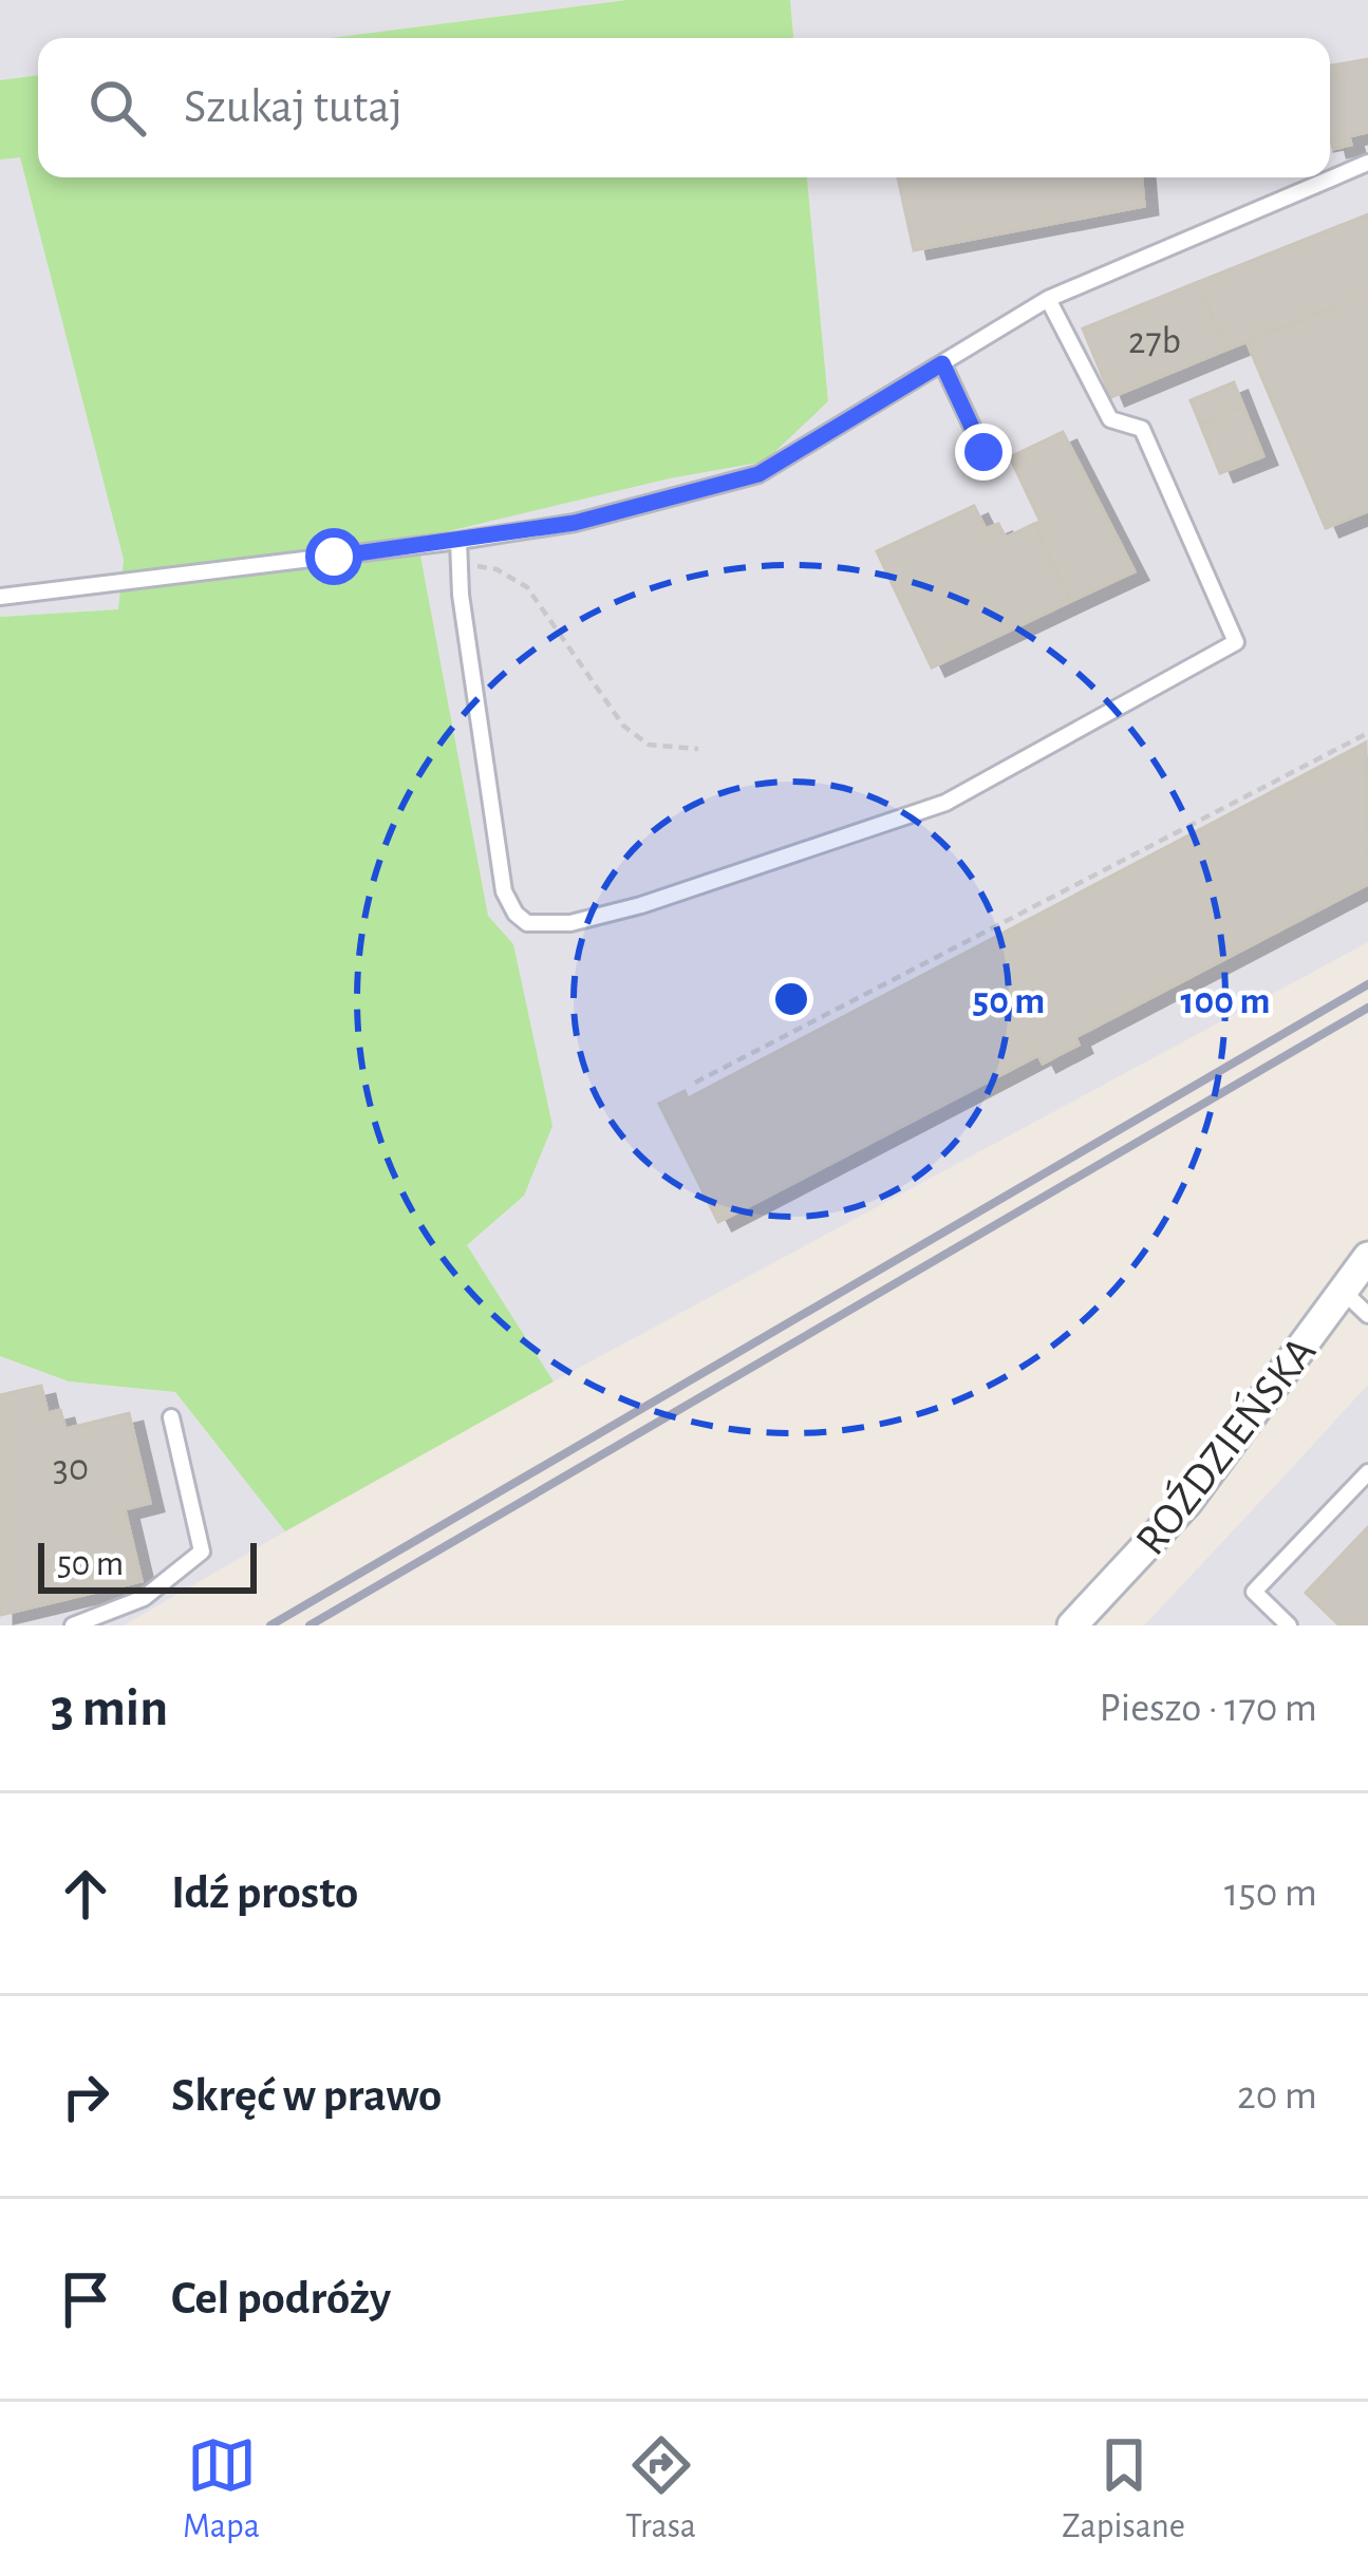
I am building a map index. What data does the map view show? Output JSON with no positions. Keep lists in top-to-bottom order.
{
  "streets": {
    "street": ["ROŹDZIEŃSKA"]
  },
  "house_numbers": ["27b", "30"],
  "scale_bar": "50 m",
  "page": {
    "search": "Szukaj tutaj",
    "scale": "50 m",
    "heading": ["3 min", "Pieszo · 170 m"],
    "list": [
      ["Idź prosto", "150 m"],
      ["Skręć w prawo", "20 m"],
      "Cel podróży"
    ],
    "nav": ["Mapa", "Trasa", "Zapisane"]
  },
  "rings": ["50 m", "100 m"]
}
